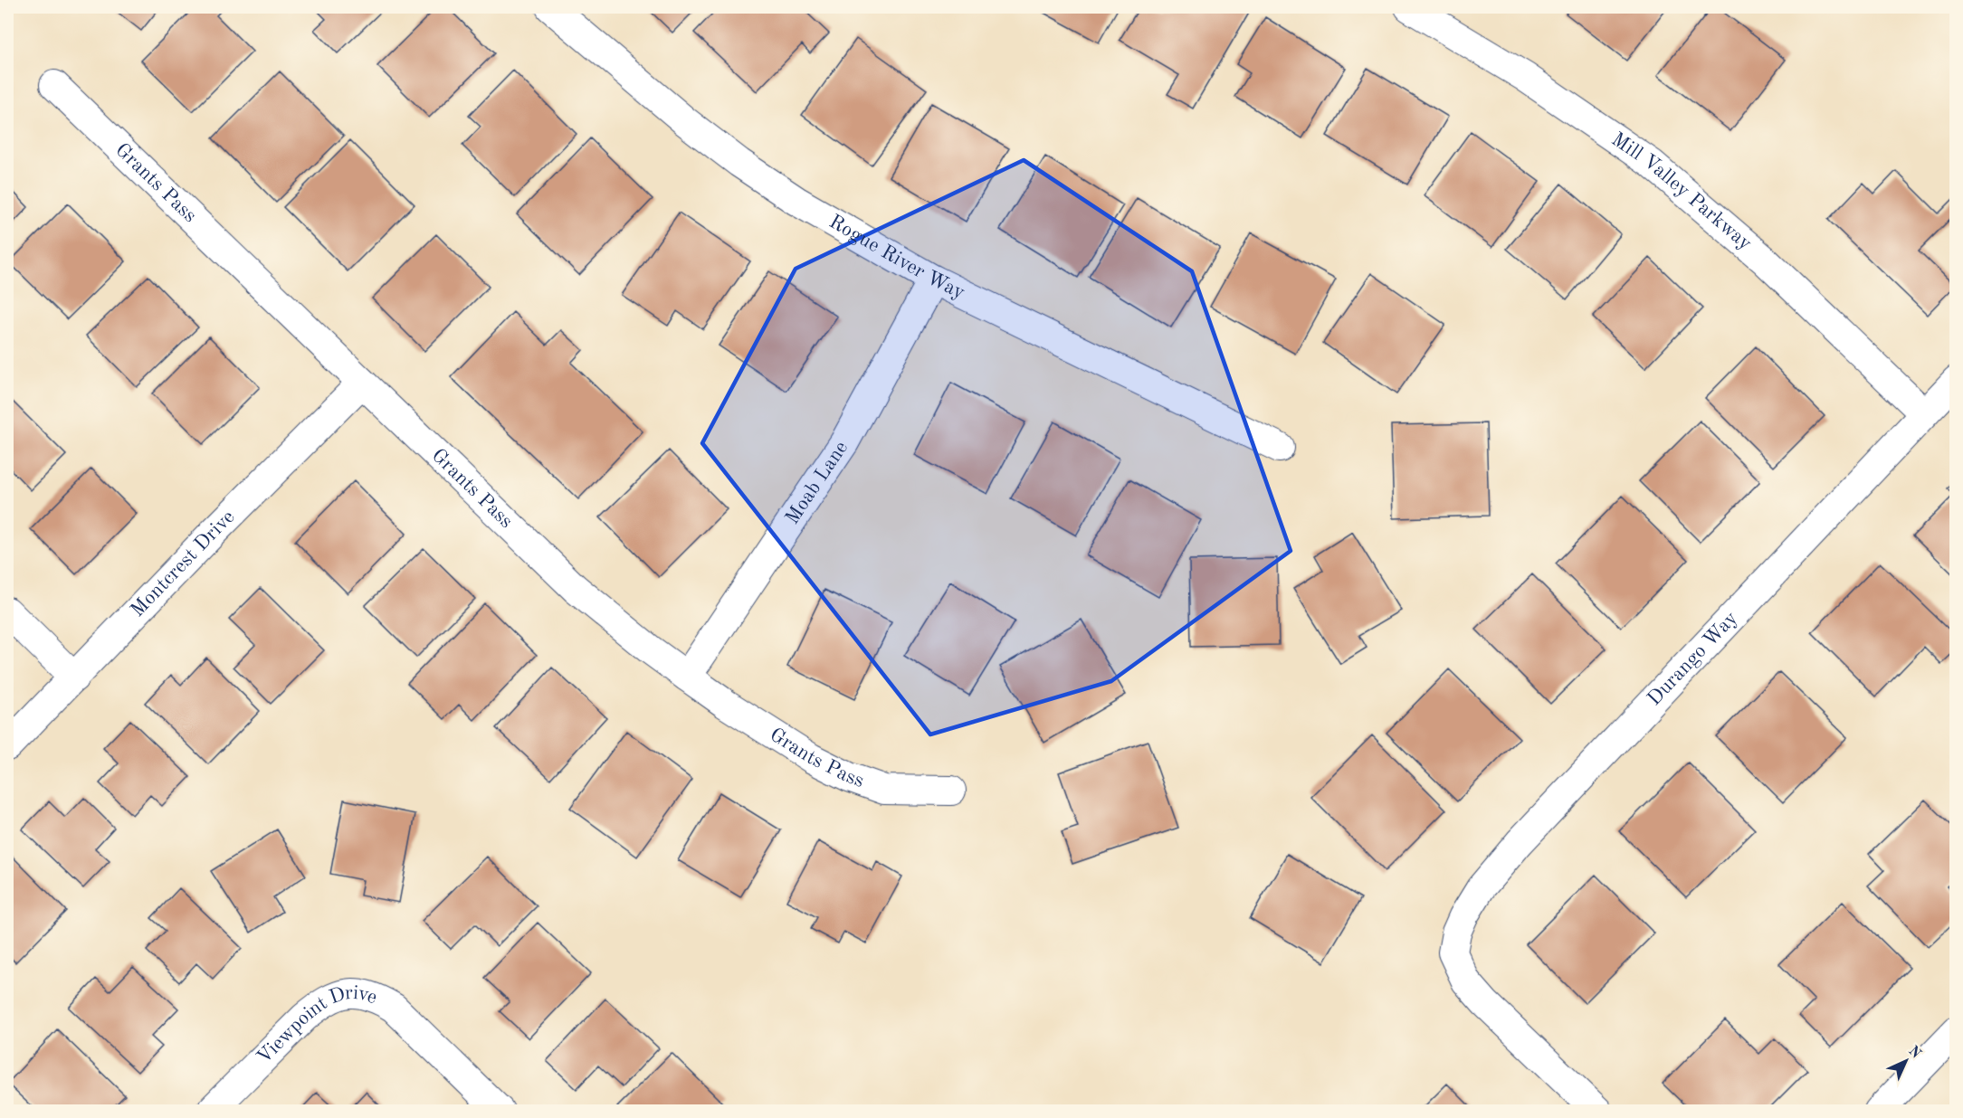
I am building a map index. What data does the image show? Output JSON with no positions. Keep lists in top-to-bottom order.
{
  "streets": {
    "street": [
      "Grants Pass",
      "Mill Valley Parkway",
      "Rogue River Way",
      "Moab Lane",
      "Montcrest Drive",
      "Durango Way",
      "Viewpoint Drive"
    ]
  },
  "crossings": [
    ["Grants Pass", "Moab Lane"],
    ["Grants Pass", "Montcrest Drive"],
    ["Mill Valley Parkway", "Durango Way"],
    ["Rogue River Way", "Moab Lane"]
  ],
  "north": "top right"
}
